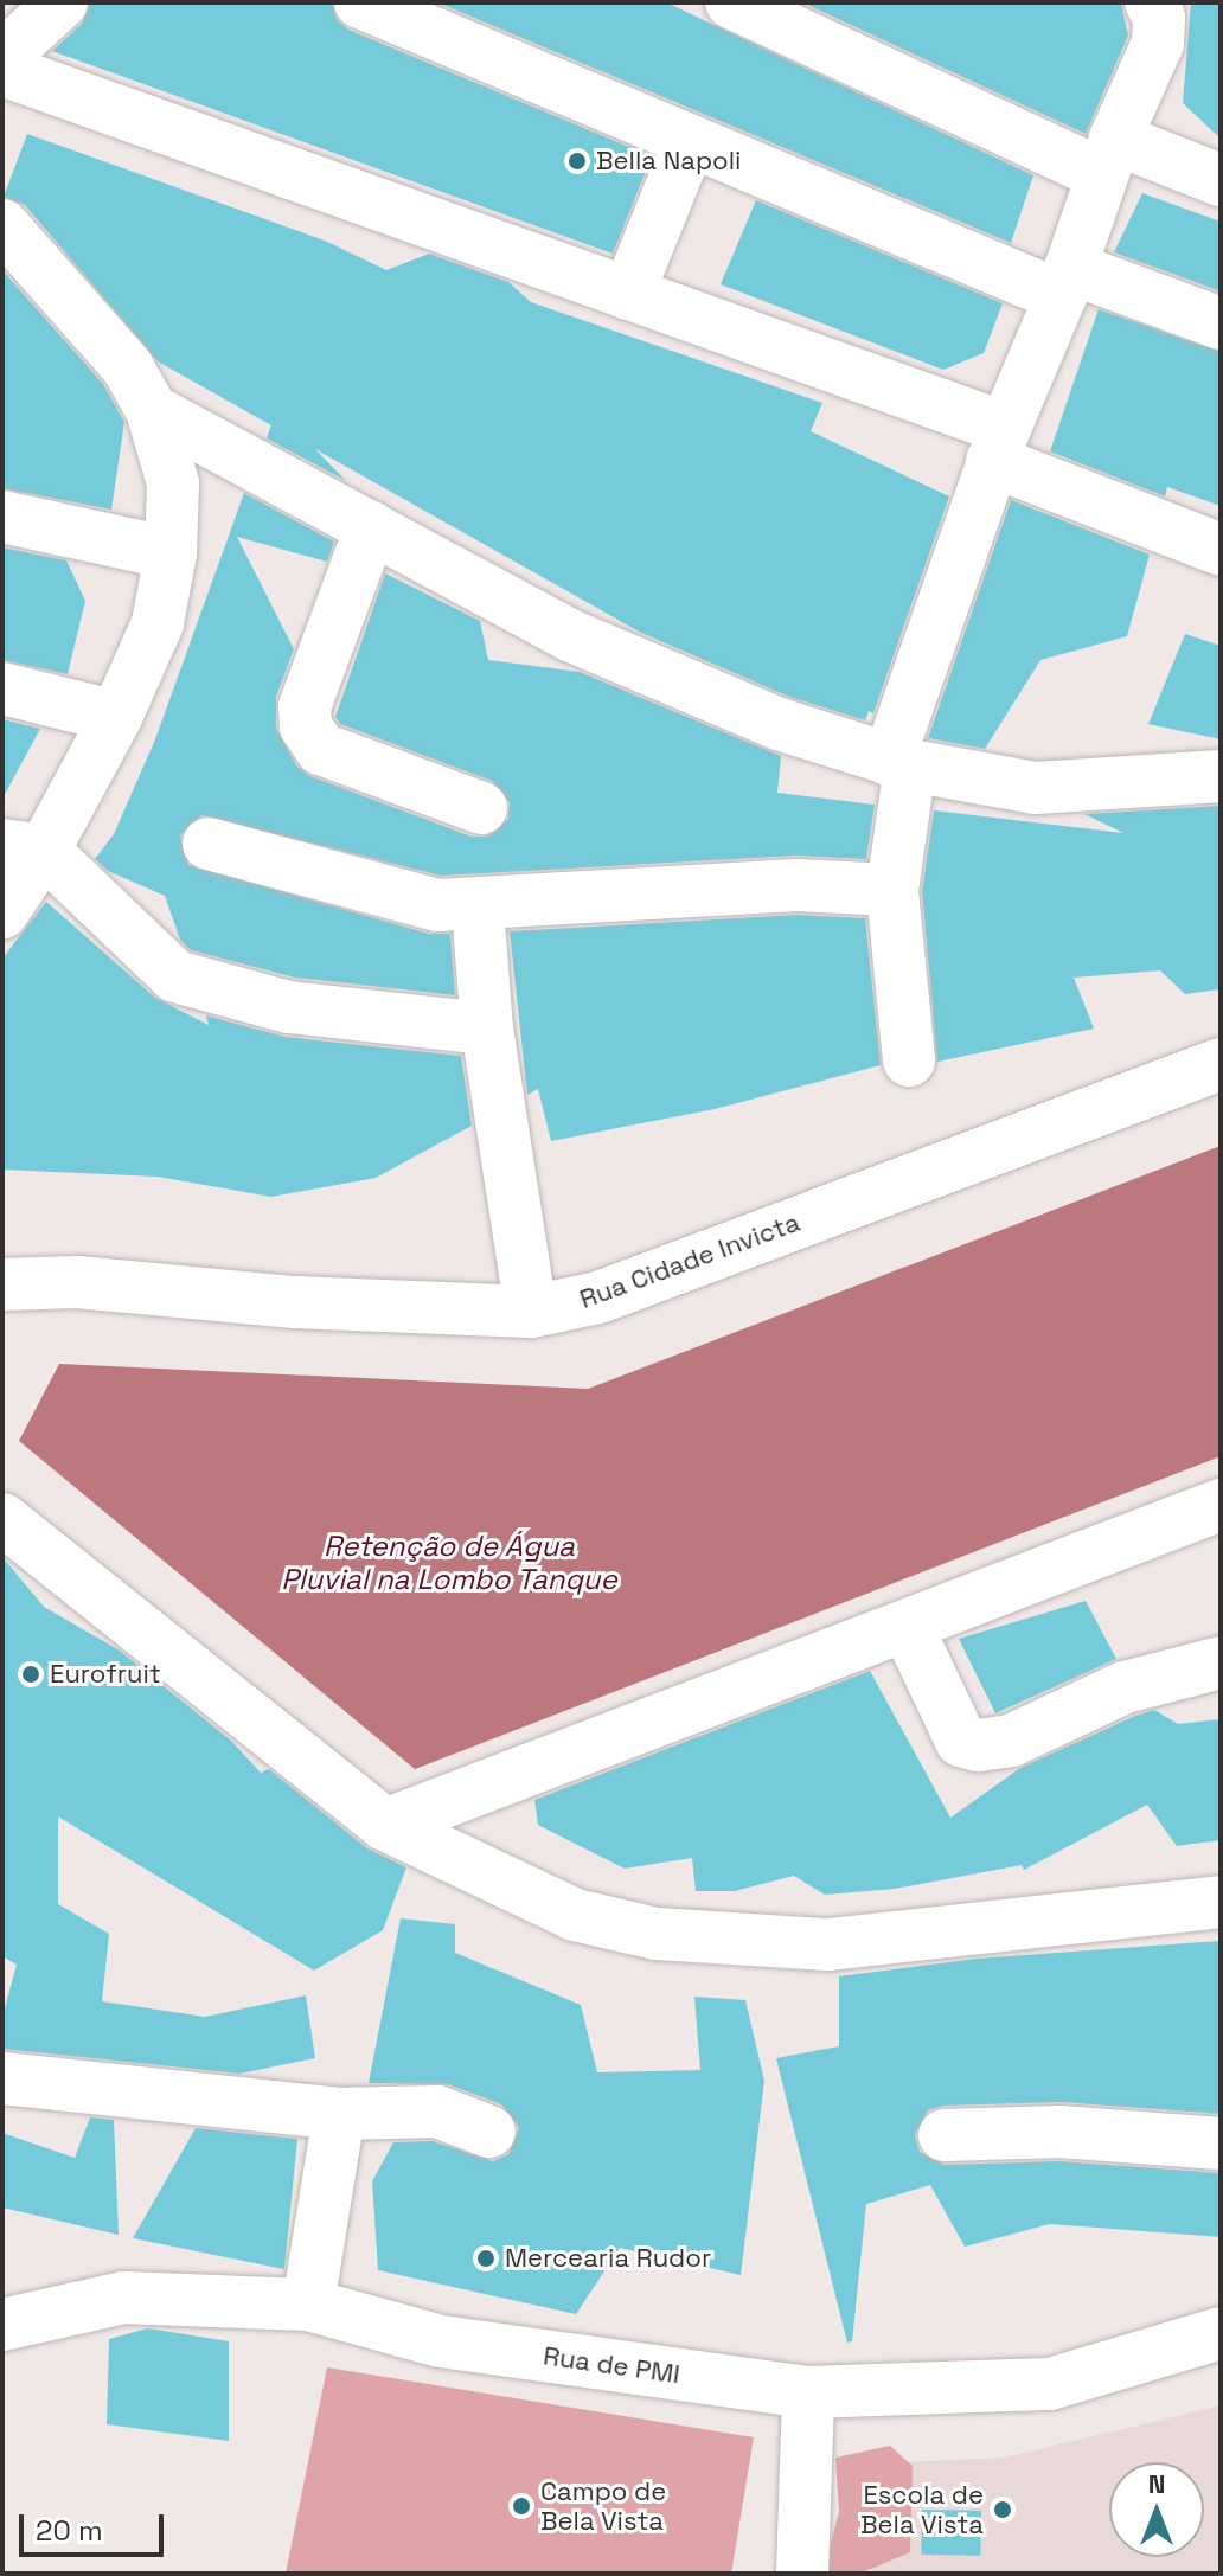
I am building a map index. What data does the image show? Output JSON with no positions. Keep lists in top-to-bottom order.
{
  "streets": {
    "street": ["Rua Cidade Invicta", "Rua de PMI"]
  },
  "water": ["Retenção de Água Pluvial na Lombo Tanque"],
  "places": [
    "Bella Napoli",
    "Eurofruit",
    "Mercearia Rudor",
    "Campo de Bela Vista",
    "Escola de Bela Vista"
  ],
  "scale_bar": "20 m",
  "north": "top"
}
